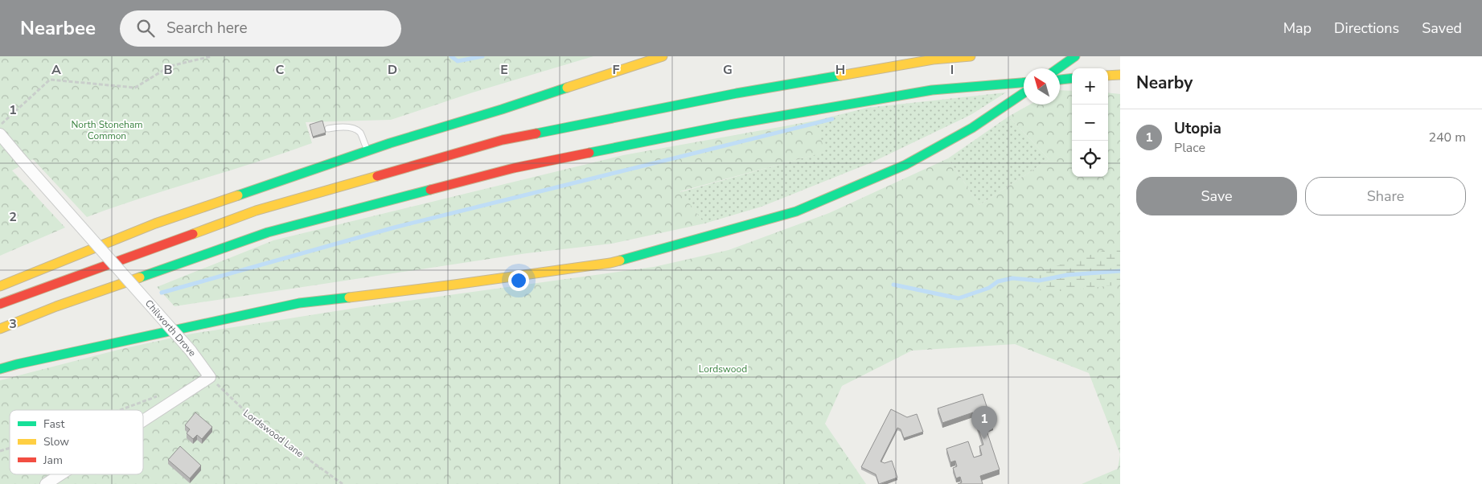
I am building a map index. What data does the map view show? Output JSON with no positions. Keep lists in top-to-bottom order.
{
  "streets": {
    "street": ["Chilworth Drove"],
    "path": ["Lordswood Lane"]
  },
  "crossings": [
    ["Chilworth Drove", "Lordswood Lane"]
  ],
  "parks": ["North Stoneham Common", "Lordswood"],
  "legend": ["Fast", "Slow", "Jam"],
  "north": "top left",
  "page": {
    "header": "Nearbee",
    "search": "Search here",
    "nav": ["Map", "Directions", "Saved"],
    "heading": "Nearby",
    "map_buttons": ["+", "−"],
    "list": [
      {
        "mark": "1",
        "name": "Utopia",
        "note": "Place",
        "value": "240 m"
      }
    ],
    "buttons": ["Save", "Share"],
    "pins": "1"
  },
  "grid": {
    "columns": [
      "A",
      "B",
      "C",
      "D",
      "E",
      "F",
      "G",
      "H",
      "I"
    ],
    "rows": ["1", "2", "3"]
  }
}
